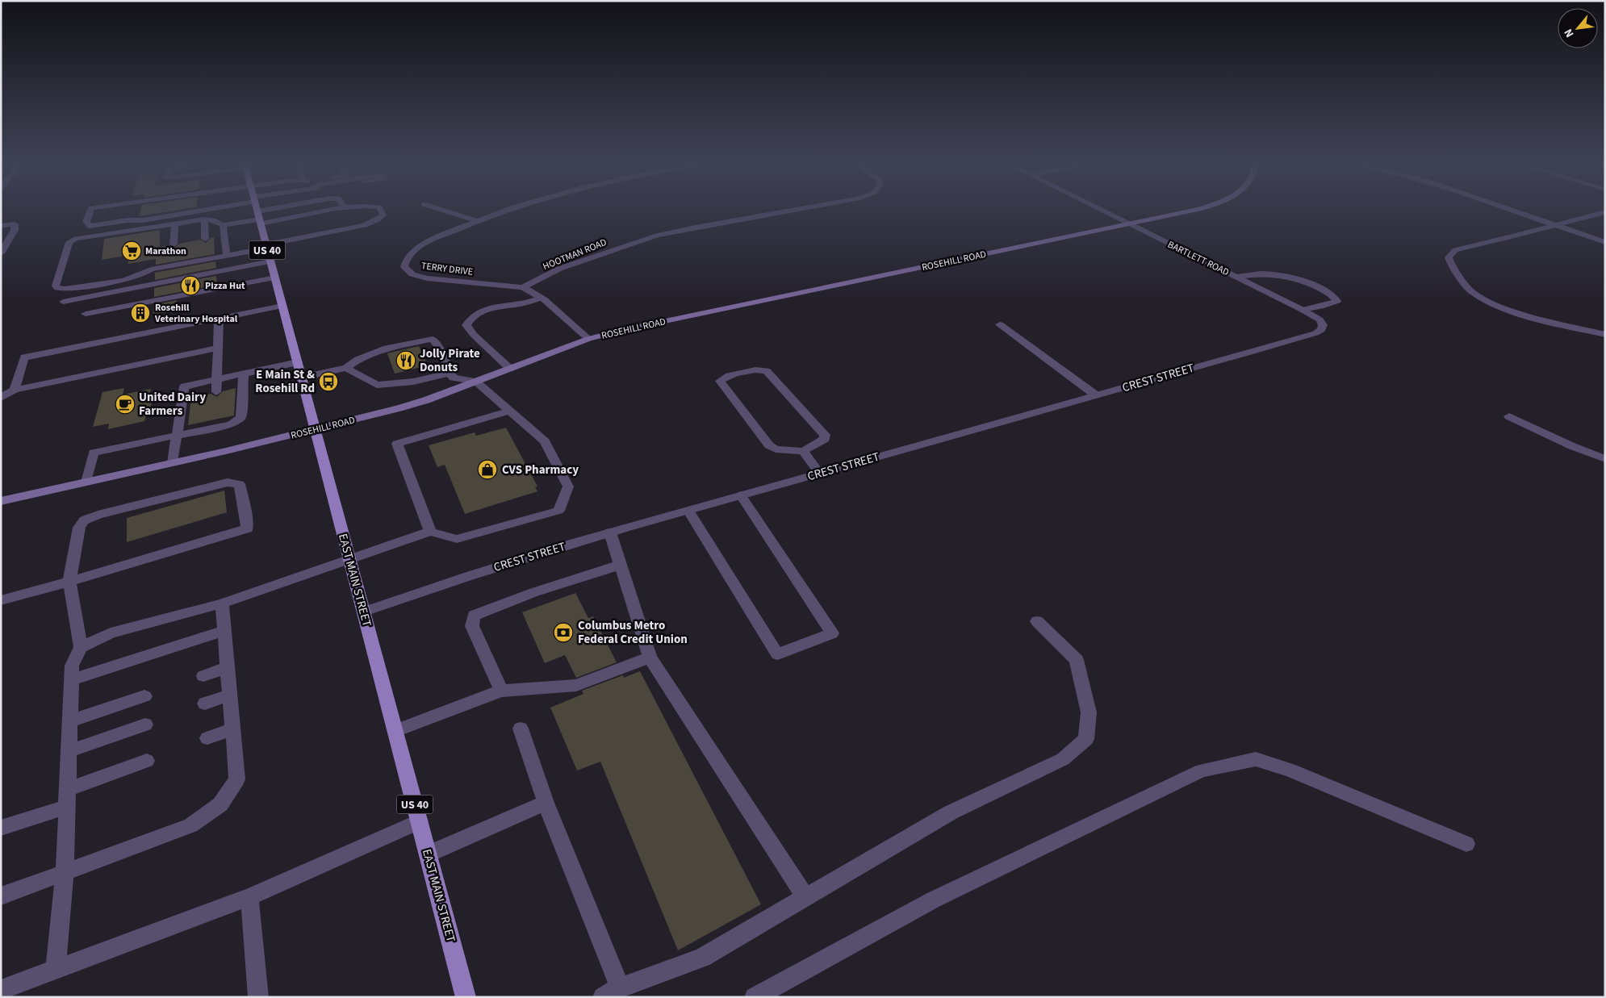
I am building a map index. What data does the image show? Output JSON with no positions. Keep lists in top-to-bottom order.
{
  "streets": {
    "main road": ["US 40", "EAST MAIN STREET"],
    "street": [
      "HOOTMAN ROAD",
      "BARTLETT ROAD",
      "ROSEHILL ROAD",
      "TERRY DRIVE",
      "CREST STREET"
    ]
  },
  "crossings": [
    ["HOOTMAN ROAD", "TERRY DRIVE"],
    ["BARTLETT ROAD", "ROSEHILL ROAD"],
    ["BARTLETT ROAD", "CREST STREET"],
    ["ROSEHILL ROAD", "TERRY DRIVE"],
    ["ROSEHILL ROAD", "EAST MAIN STREET"],
    ["CREST STREET", "EAST MAIN STREET"]
  ],
  "places": {
    "supermarket": ["Marathon"],
    "restaurant": ["Pizza Hut", "Jolly Pirate Donuts"],
    "building": ["Rosehill Veterinary Hospital"],
    "bus stop": ["E Main St & Rosehill Rd"],
    "cafe": ["United Dairy Farmers"],
    "shop": ["CVS Pharmacy"],
    "bank": ["Columbus Metro Federal Credit Union"]
  },
  "north": "bottom left"
}
